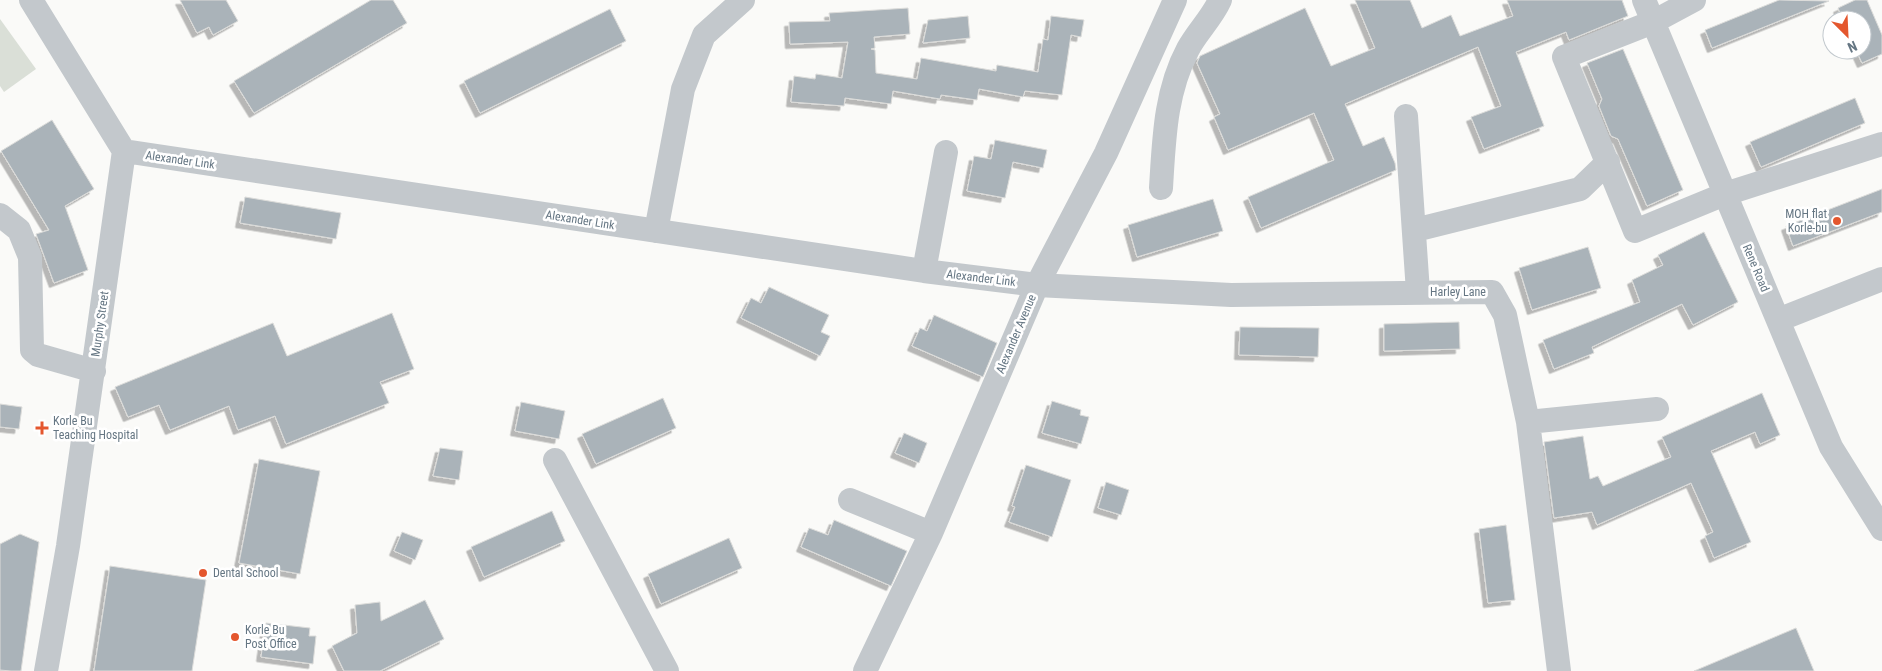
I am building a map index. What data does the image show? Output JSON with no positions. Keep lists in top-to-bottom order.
{
  "streets": {
    "street": [
      "Alexander Link",
      "Rene Road",
      "Harley Lane",
      "Murphy Street",
      "Alexander Avenue"
    ]
  },
  "crossings": [
    ["Alexander Link", "Harley Lane"],
    ["Alexander Link", "Murphy Street"],
    ["Alexander Link", "Alexander Avenue"],
    ["Harley Lane", "Alexander Avenue"]
  ],
  "places": {
    "other": ["MOH flat Korle-bu", "Dental School", "Korle Bu Post Office"],
    "health": ["Korle Bu Teaching Hospital"]
  },
  "north": "bottom right"
}
